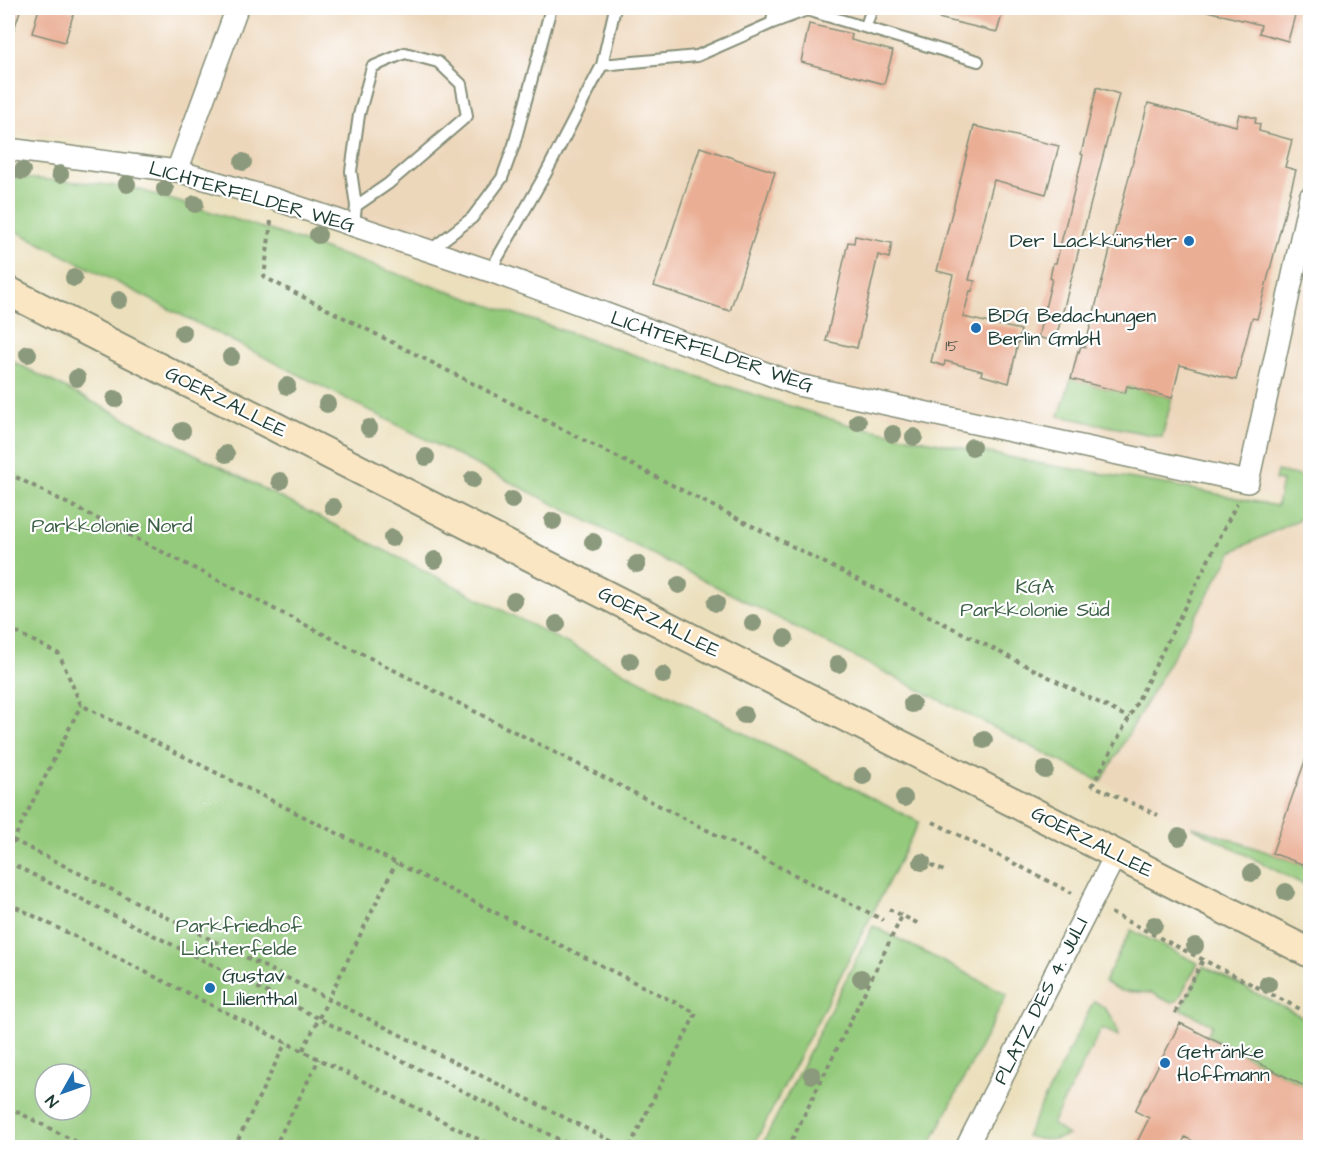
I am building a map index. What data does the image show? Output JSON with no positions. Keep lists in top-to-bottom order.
{
  "streets": {
    "main road": ["GOERZALLEE"],
    "street": ["LICHTERFELDER WEG", "PLATZ DES 4. JULI"]
  },
  "crossings": [
    ["GOERZALLEE", "PLATZ DES 4. JULI"]
  ],
  "parks": ["Parkkolonie Nord", "KGA Parkkolonie Süd", "Parkfriedhof Lichterfelde"],
  "places": [
    "Der Lackkünstler",
    "BDG Bedachungen Berlin GmbH",
    "Gustav Lilienthal",
    "Getränke Hoffmann"
  ],
  "house_numbers": ["15"],
  "north": "bottom left"
}
